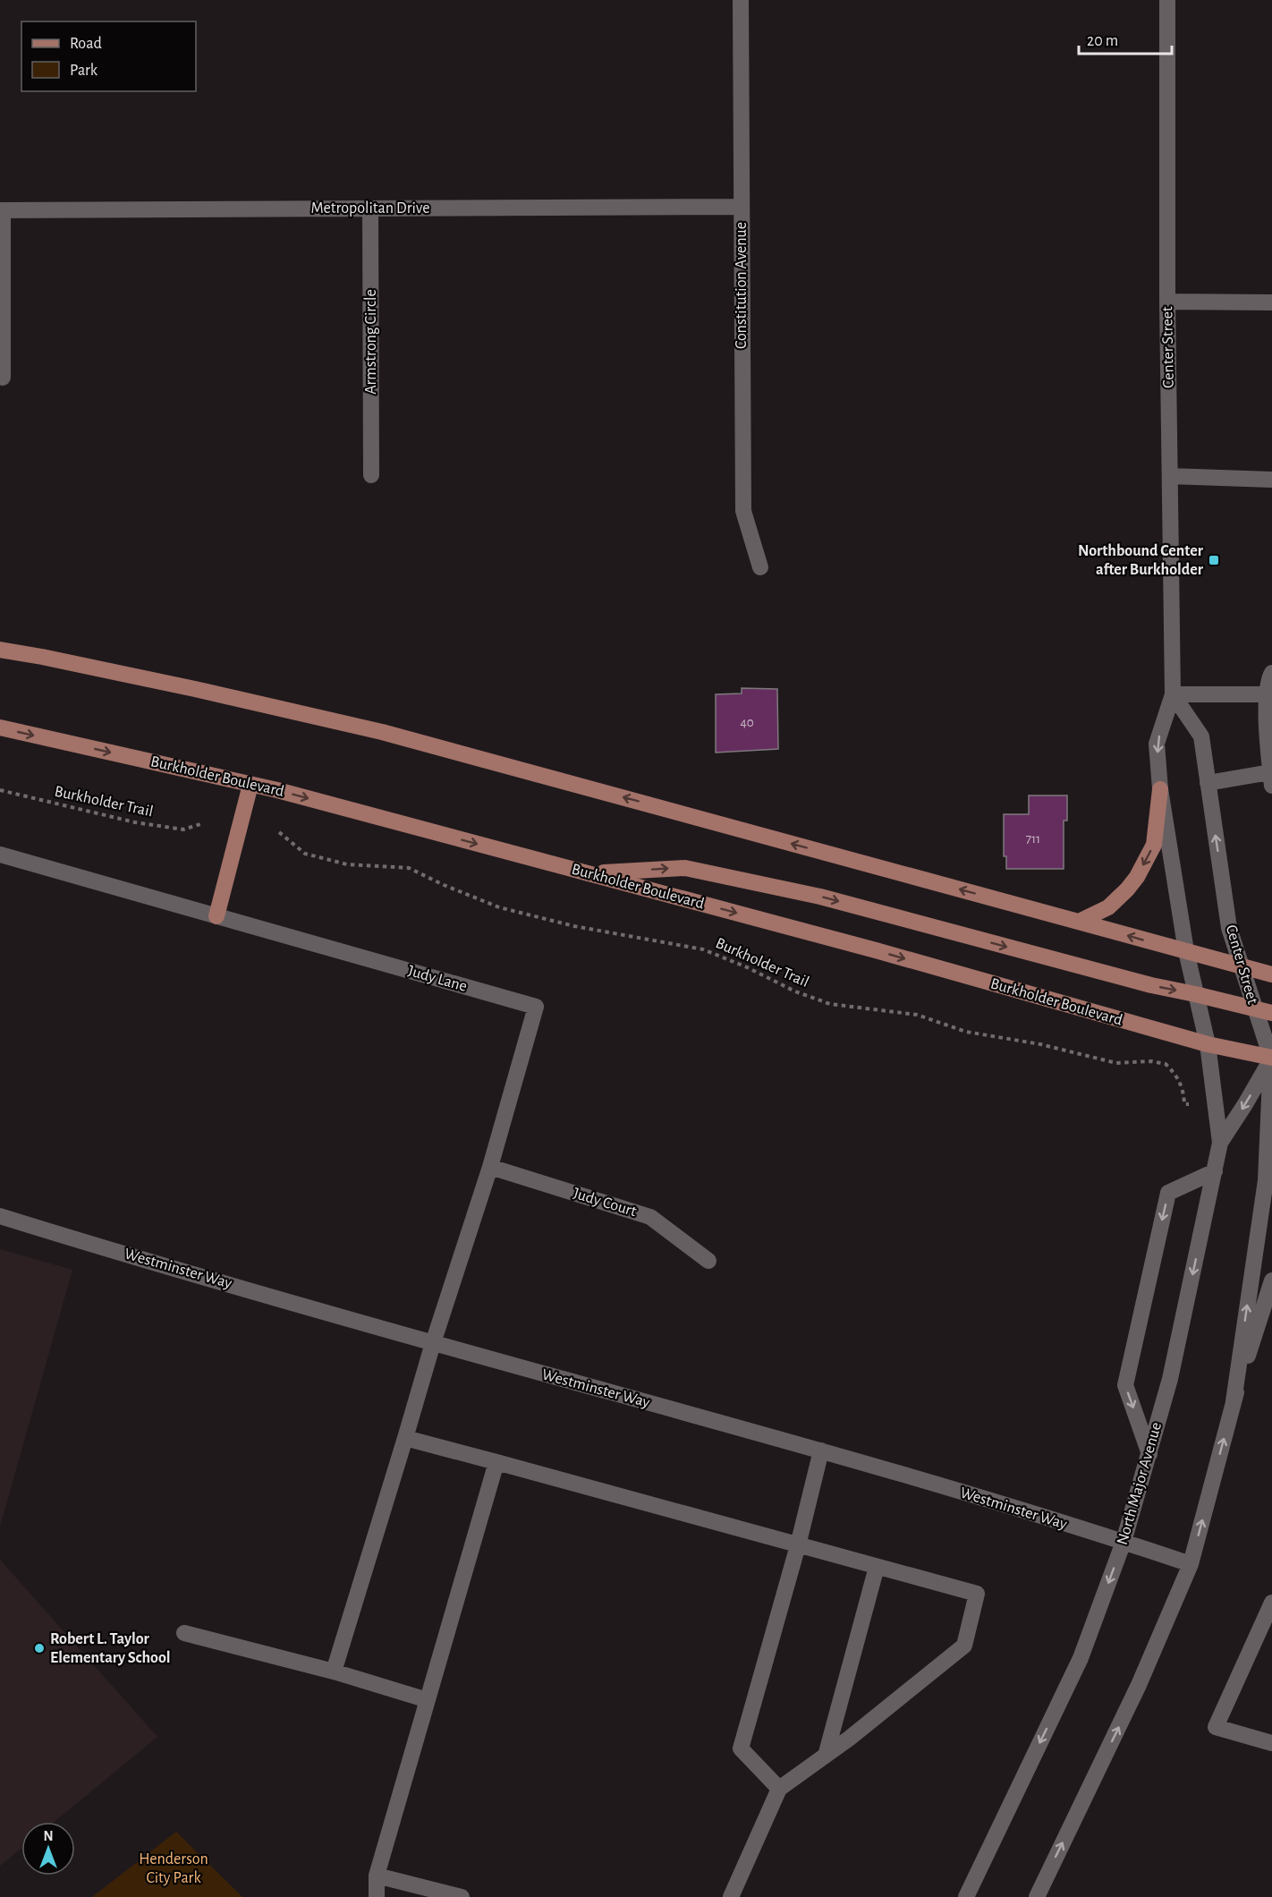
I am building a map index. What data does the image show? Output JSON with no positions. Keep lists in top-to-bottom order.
{
  "streets": {
    "main road": ["Burkholder Boulevard"],
    "street": [
      "Metropolitan Drive",
      "Constitution Avenue",
      "Armstrong Circle",
      "Center Street",
      "Judy Lane",
      "Judy Court",
      "Westminster Way",
      "North Major Avenue"
    ],
    "path": ["Burkholder Trail"]
  },
  "crossings": [
    ["Metropolitan Drive", "Constitution Avenue"],
    ["Metropolitan Drive", "Armstrong Circle"],
    ["Center Street", "Burkholder Boulevard"],
    ["Center Street", "North Major Avenue"],
    ["Burkholder Boulevard", "North Major Avenue"],
    ["Judy Lane", "Judy Court"],
    ["Judy Lane", "Westminster Way"],
    ["Westminster Way", "North Major Avenue"]
  ],
  "parks": ["Henderson City Park"],
  "places": {
    "transit": ["Northbound Center after Burkholder"],
    "other": ["Robert L. Taylor Elementary School"]
  },
  "house_numbers": ["40", "711"],
  "legend": ["Road", "Park"],
  "scale_bar": "20 m",
  "north": "top"
}
